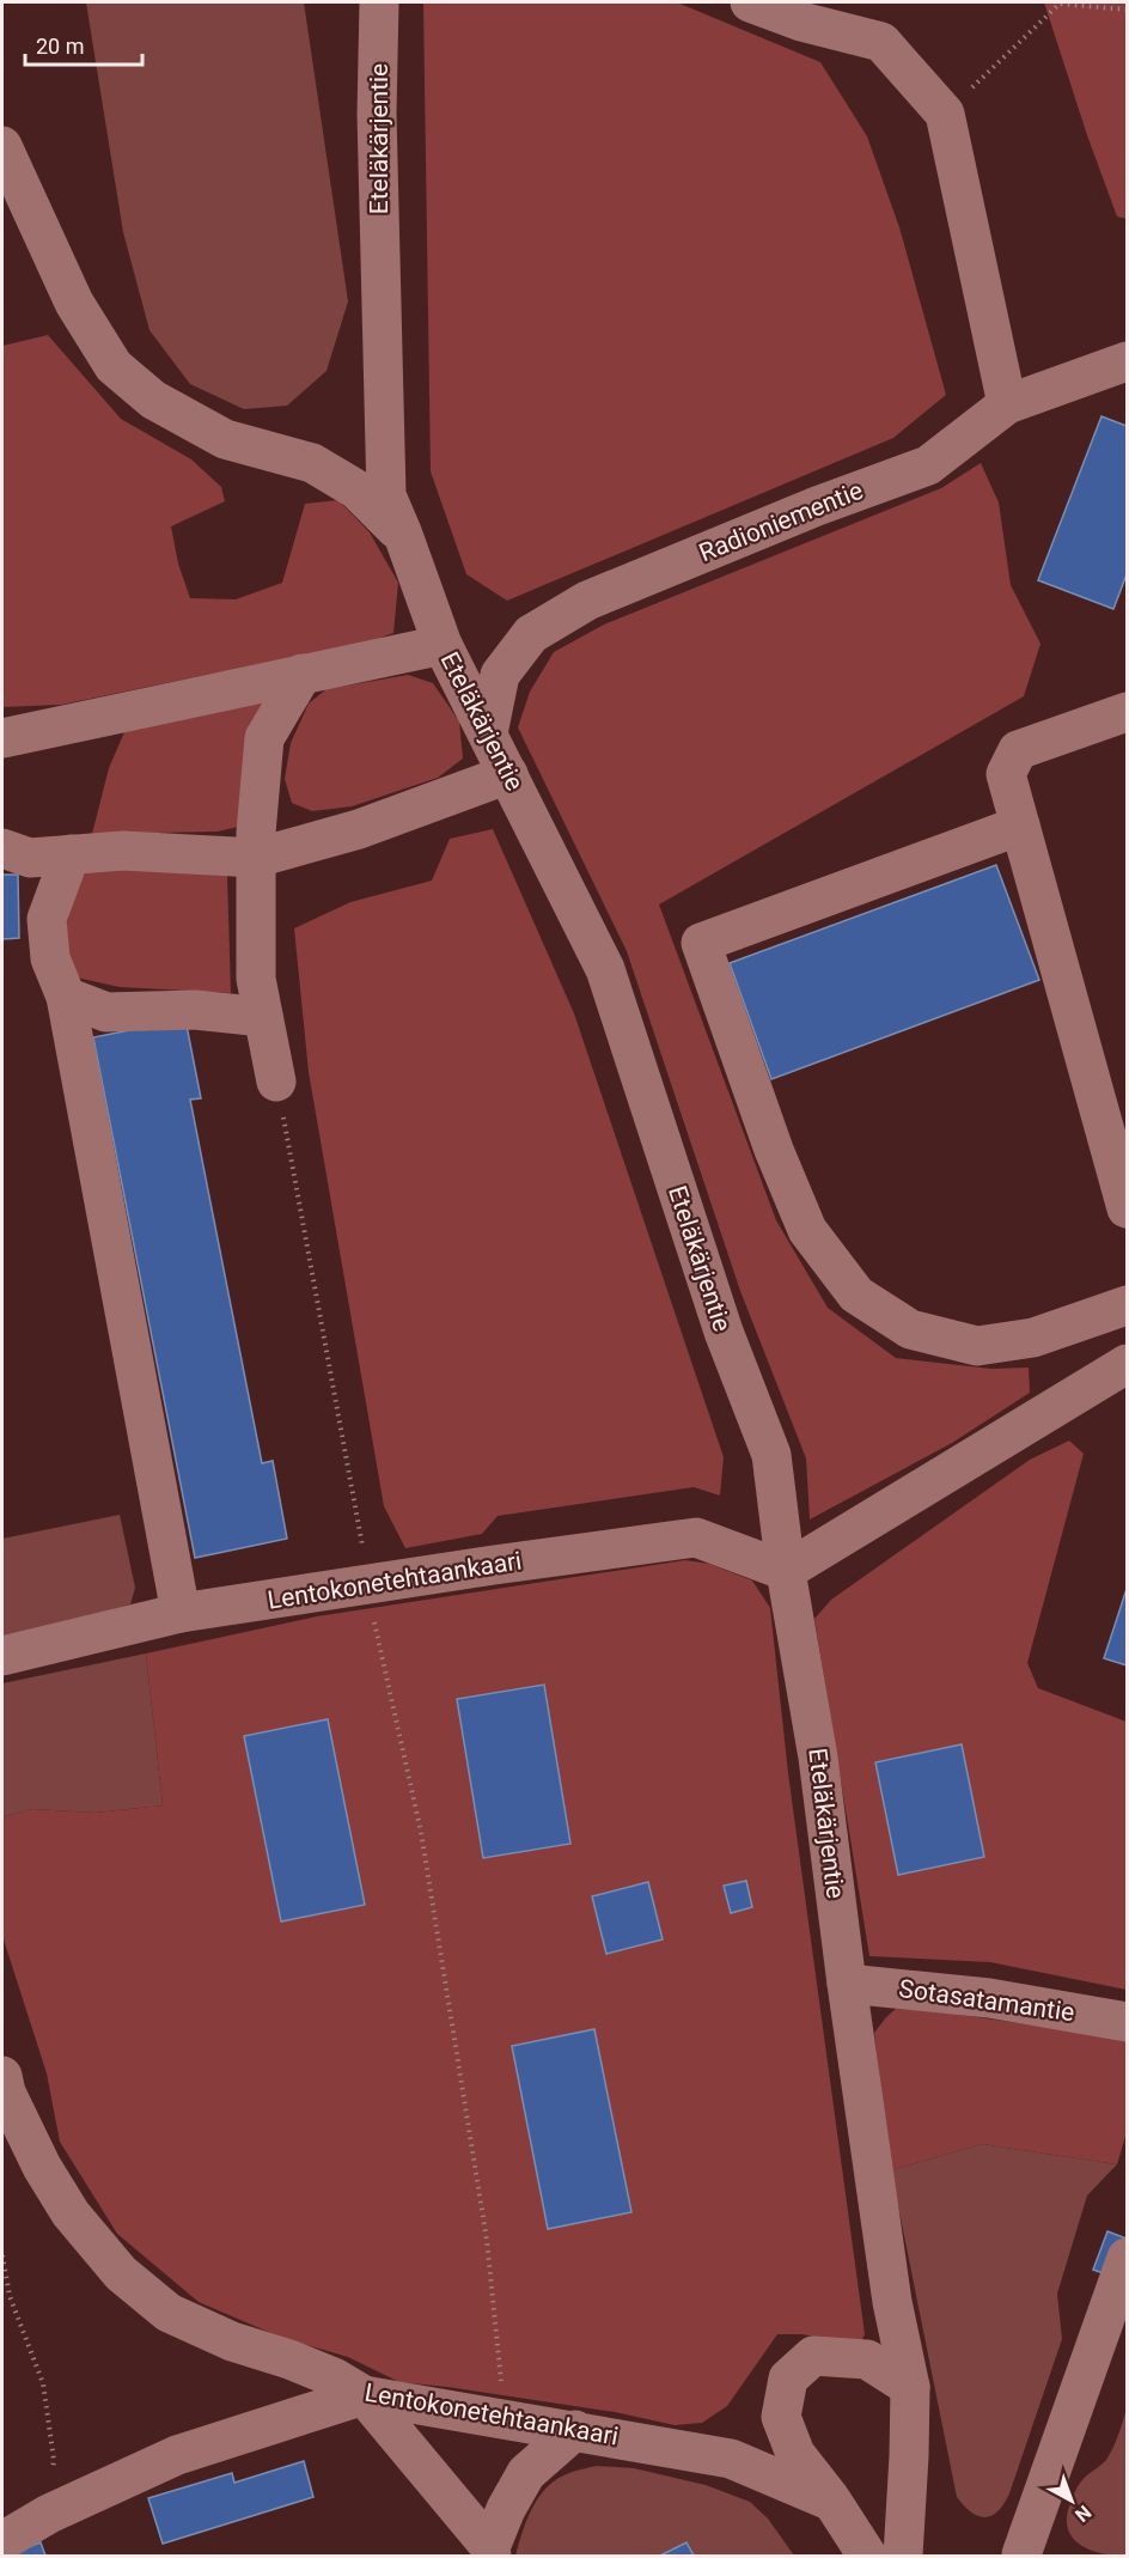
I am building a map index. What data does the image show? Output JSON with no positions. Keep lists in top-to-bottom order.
{
  "streets": {
    "street": [
      "Eteläkärjentie",
      "Radioniementie",
      "Lentokonetehtaankaari",
      "Sotasatamantie"
    ]
  },
  "crossings": [
    ["Eteläkärjentie", "Radioniementie"],
    ["Eteläkärjentie", "Lentokonetehtaankaari"],
    ["Eteläkärjentie", "Sotasatamantie"]
  ],
  "scale_bar": "20 m",
  "north": "bottom right"
}
